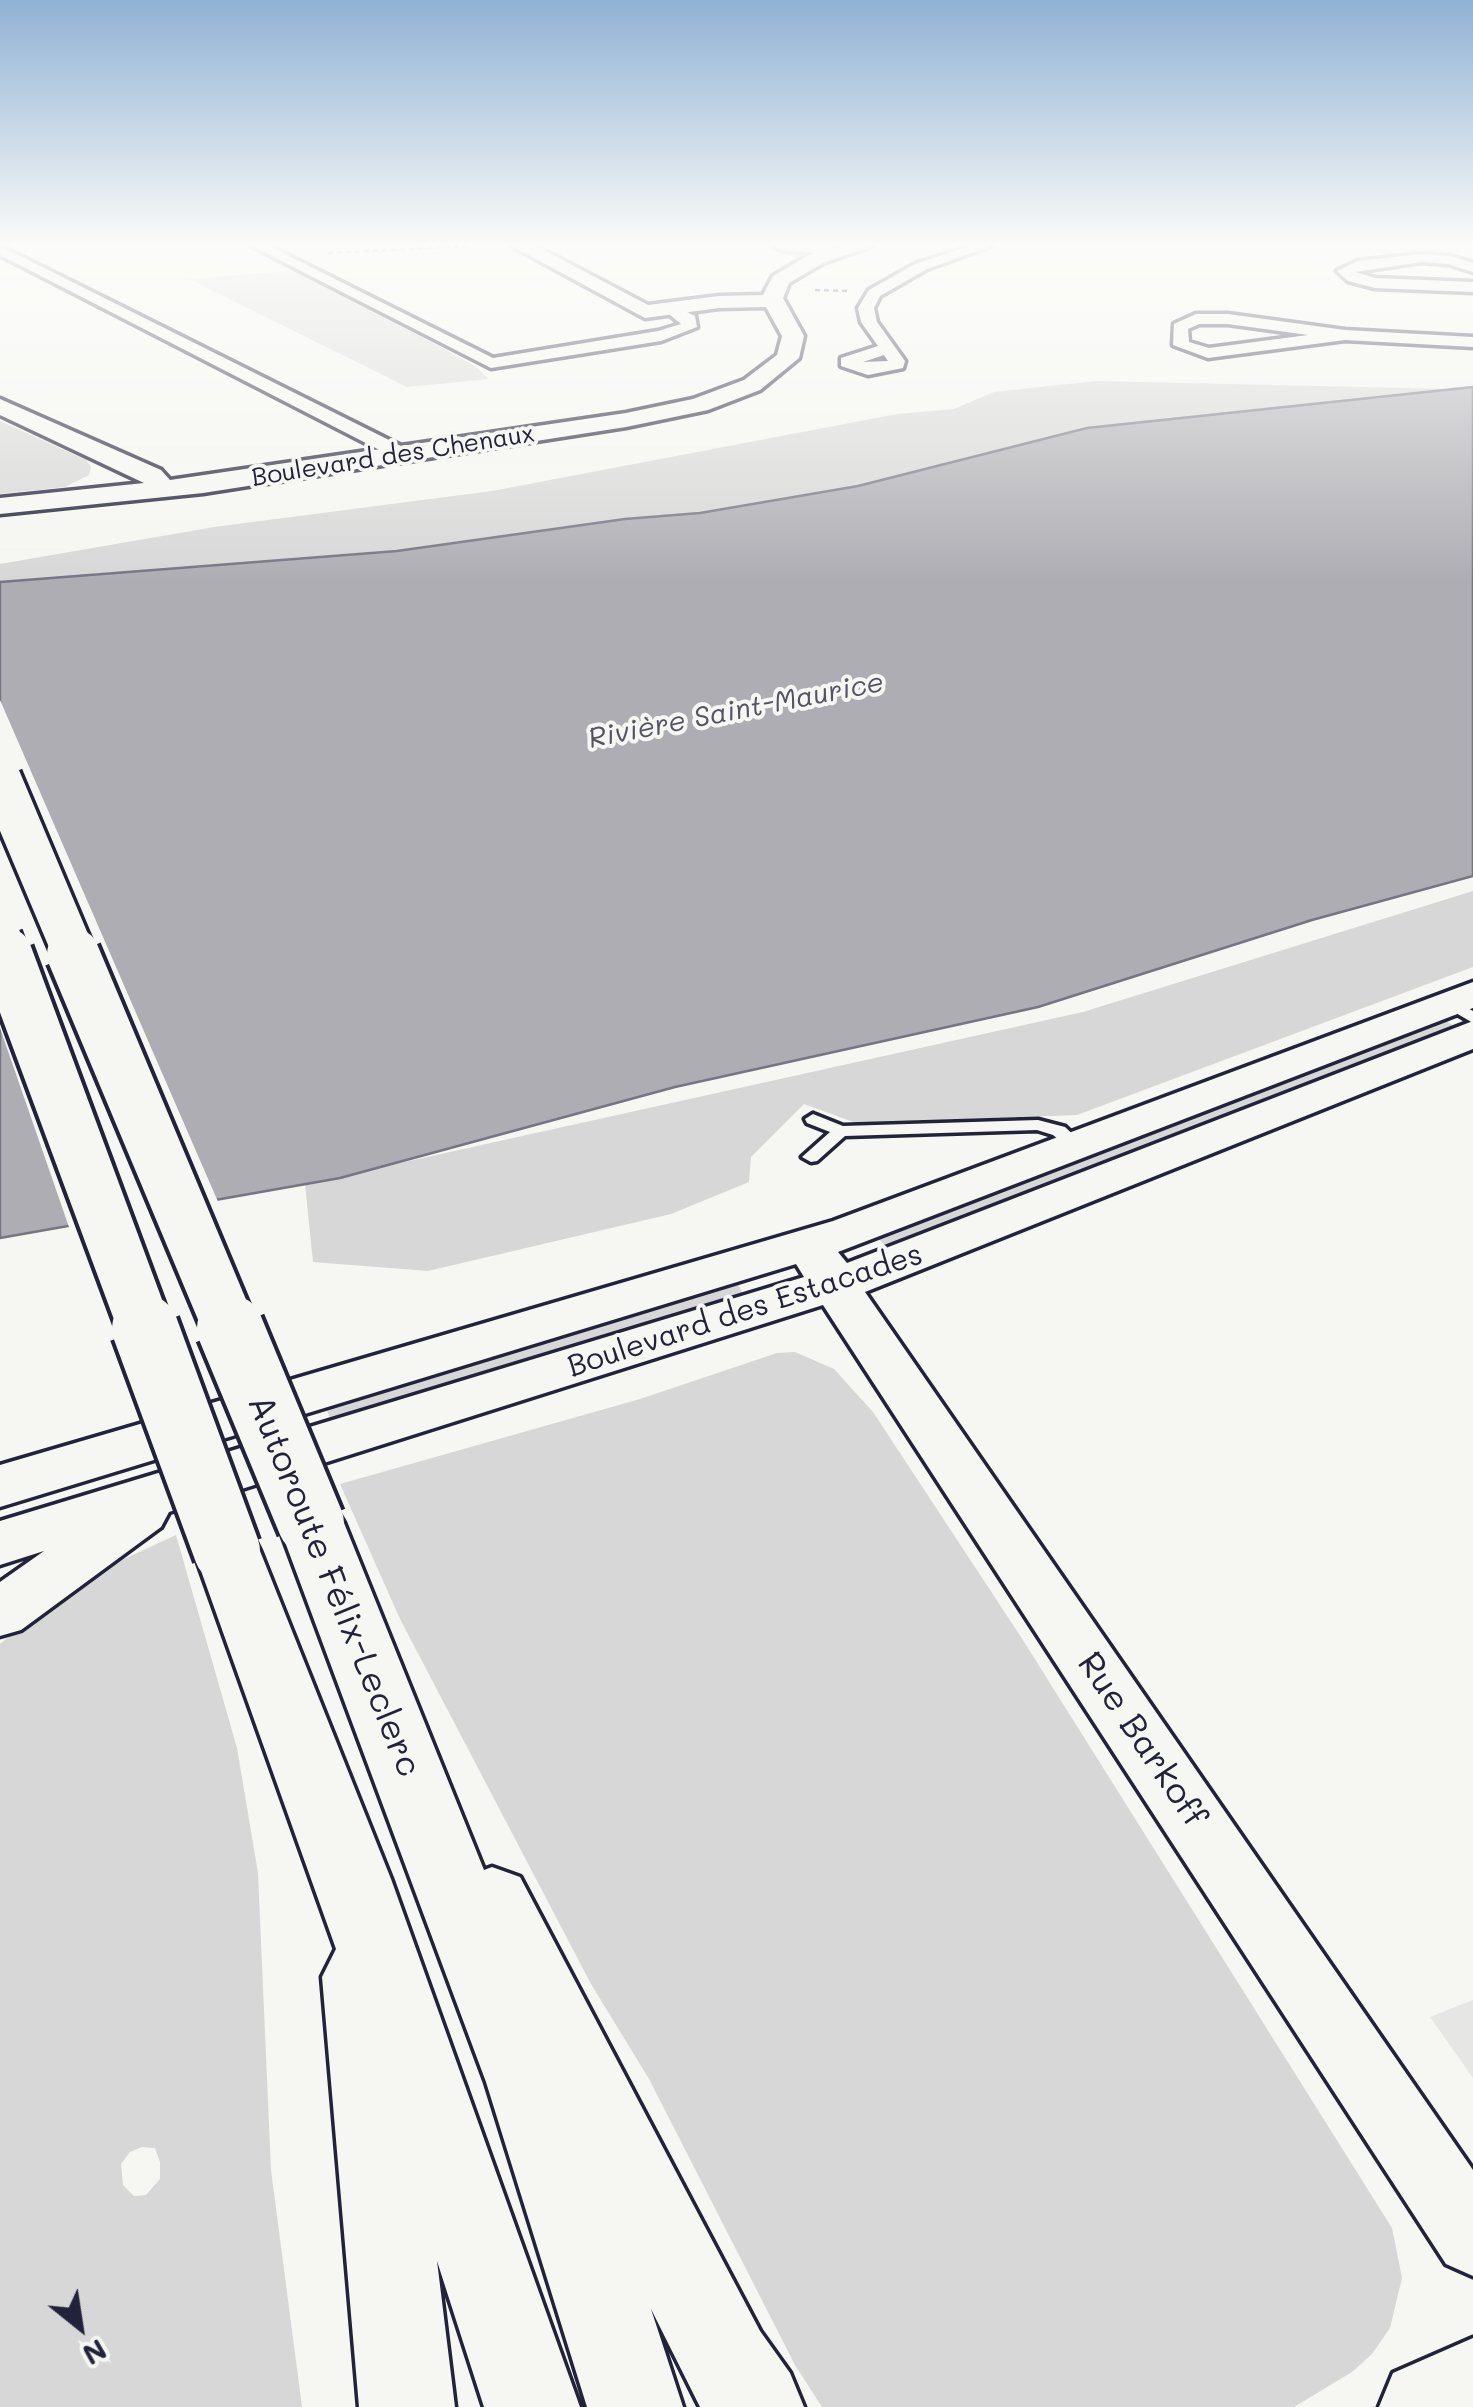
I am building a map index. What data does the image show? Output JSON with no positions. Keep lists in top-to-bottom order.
{
  "streets": {
    "highway": ["Autoroute Félix-Leclerc"],
    "street": ["Boulevard des Chenaux", "Boulevard des Estacades", "Rue Barkoff"]
  },
  "crossings": [
    ["Boulevard des Estacades", "Rue Barkoff"]
  ],
  "water": ["Rivière Saint-Maurice"],
  "north": "bottom right"
}
